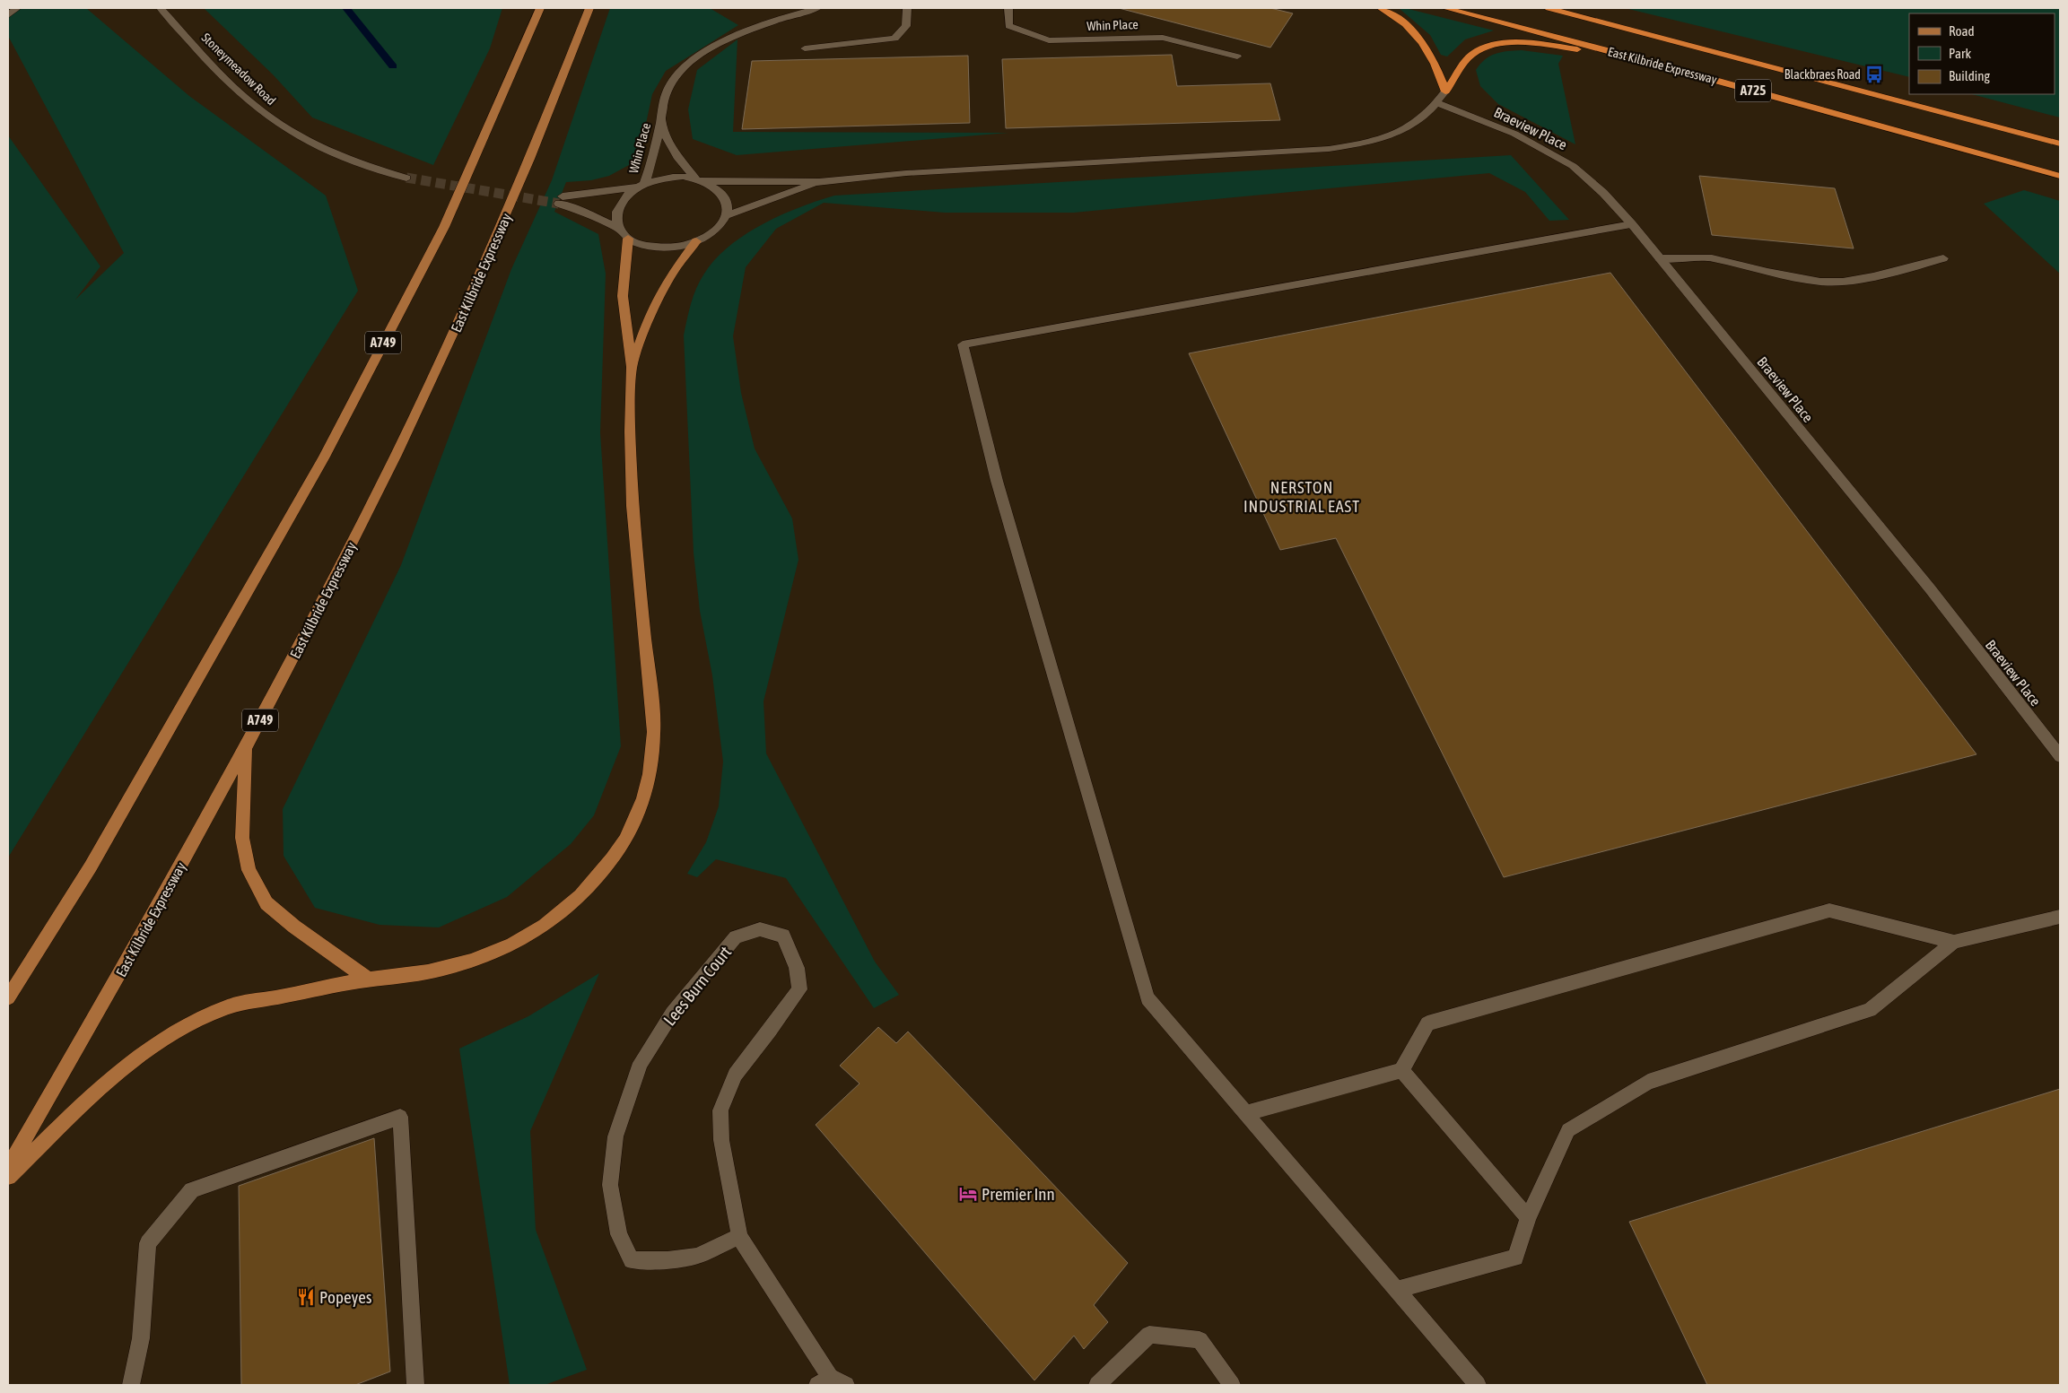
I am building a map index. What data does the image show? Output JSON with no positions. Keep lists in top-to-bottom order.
{
  "streets": {
    "highway": ["East Kilbride Expressway", "A725"],
    "main road": ["A749"],
    "street": [
      "Whin Place",
      "Stoneymeadow Road",
      "Braeview Place",
      "Lees Burn Court"
    ]
  },
  "districts": ["NERSTON INDUSTRIAL EAST"],
  "places": {
    "bus stop": ["Blackbraes Road"],
    "hotel": ["Premier Inn"],
    "restaurant": ["Popeyes"]
  },
  "legend": ["Road", "Park", "Building"]
}
